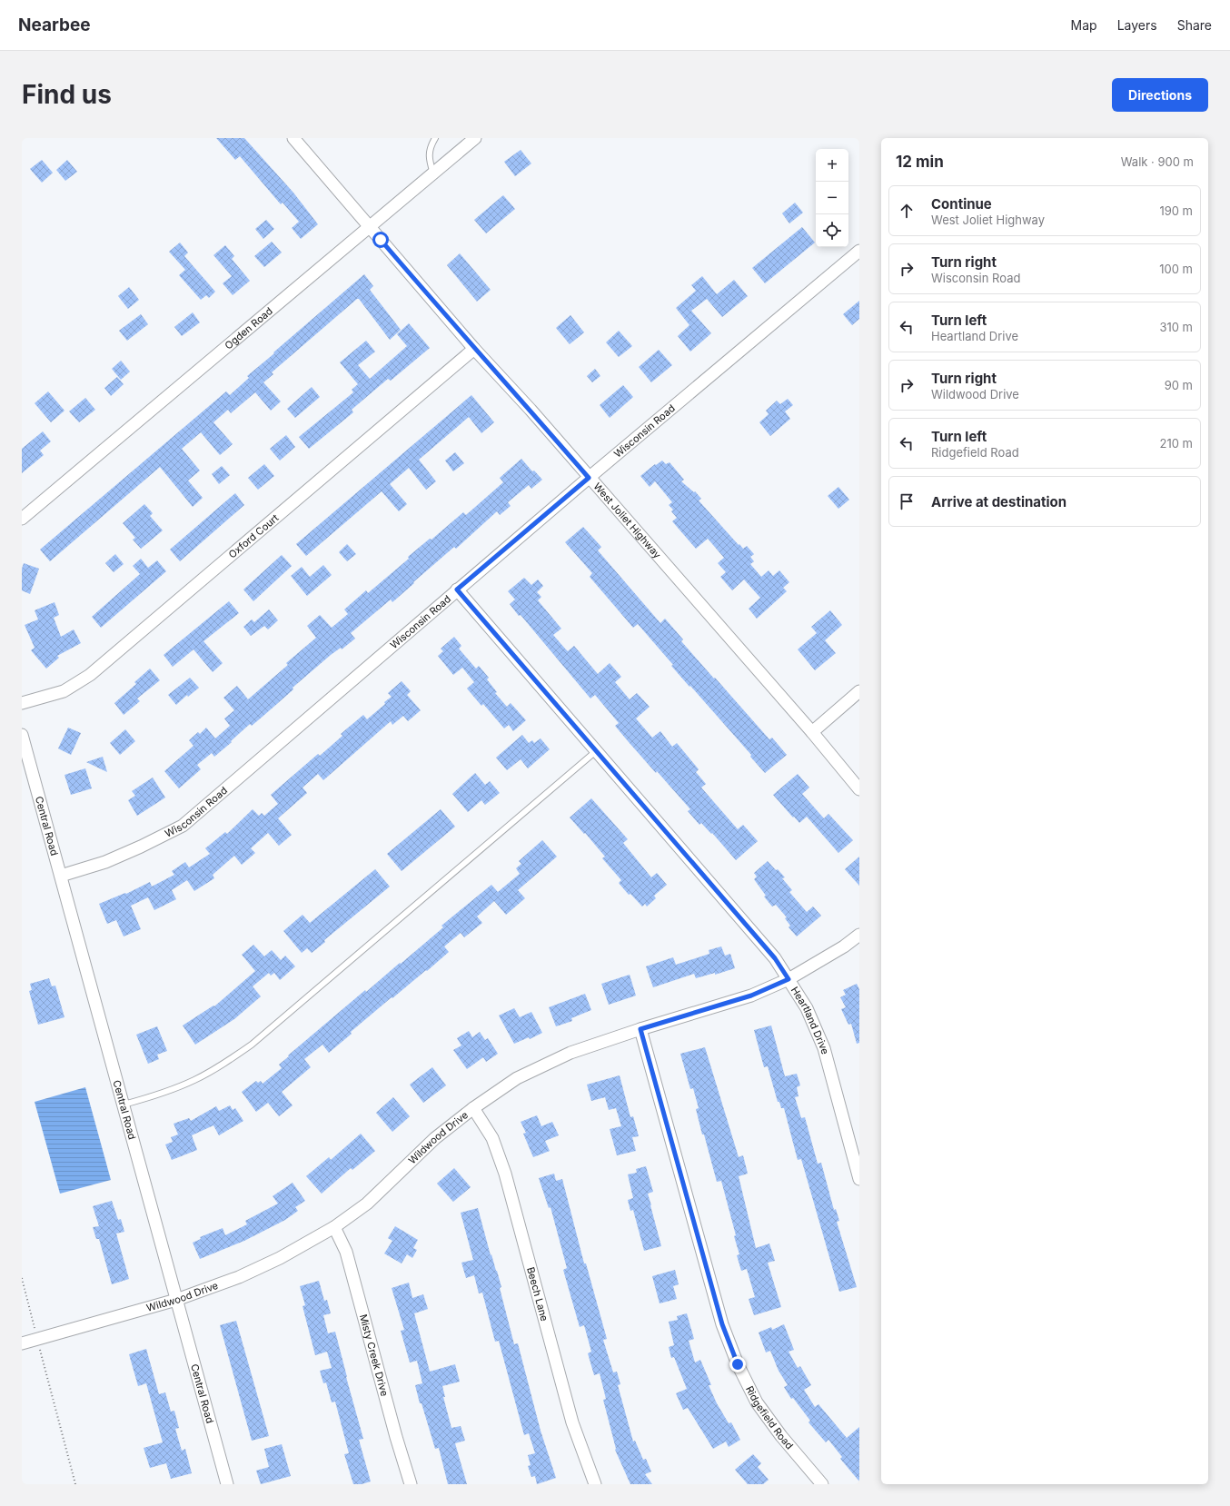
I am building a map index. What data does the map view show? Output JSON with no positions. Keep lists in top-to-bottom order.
{
  "streets": {
    "street": [
      "Ogden Road",
      "Wisconsin Road",
      "West Joliet Highway",
      "Oxford Court",
      "Central Road",
      "Heartland Drive",
      "Wildwood Drive",
      "Beech Lane",
      "Misty Creek Drive",
      "Ridgefield Road"
    ]
  },
  "crossings": [
    ["Ogden Road", "West Joliet Highway"],
    ["Wisconsin Road", "West Joliet Highway"],
    ["Wisconsin Road", "Central Road"],
    ["Wisconsin Road", "Heartland Drive"],
    ["West Joliet Highway", "Oxford Court"],
    ["Central Road", "Wildwood Drive"],
    ["Heartland Drive", "Wildwood Drive"],
    ["Wildwood Drive", "Beech Lane"],
    ["Wildwood Drive", "Misty Creek Drive"],
    ["Wildwood Drive", "Ridgefield Road"]
  ],
  "page": {
    "header": "Nearbee",
    "nav": ["Map", "Layers", "Share"],
    "buttons": "Directions",
    "title": "Find us",
    "heading": ["12 min", "Walk · 900 m"],
    "map_buttons": ["+", "−"],
    "list": [
      ["Continue", "West Joliet Highway", "190 m"],
      ["Turn right", "Wisconsin Road", "100 m"],
      ["Turn left", "Heartland Drive", "310 m"],
      ["Turn right", "Wildwood Drive", "90 m"],
      ["Turn left", "Ridgefield Road", "210 m"],
      "Arrive at destination"
    ]
  }
}
